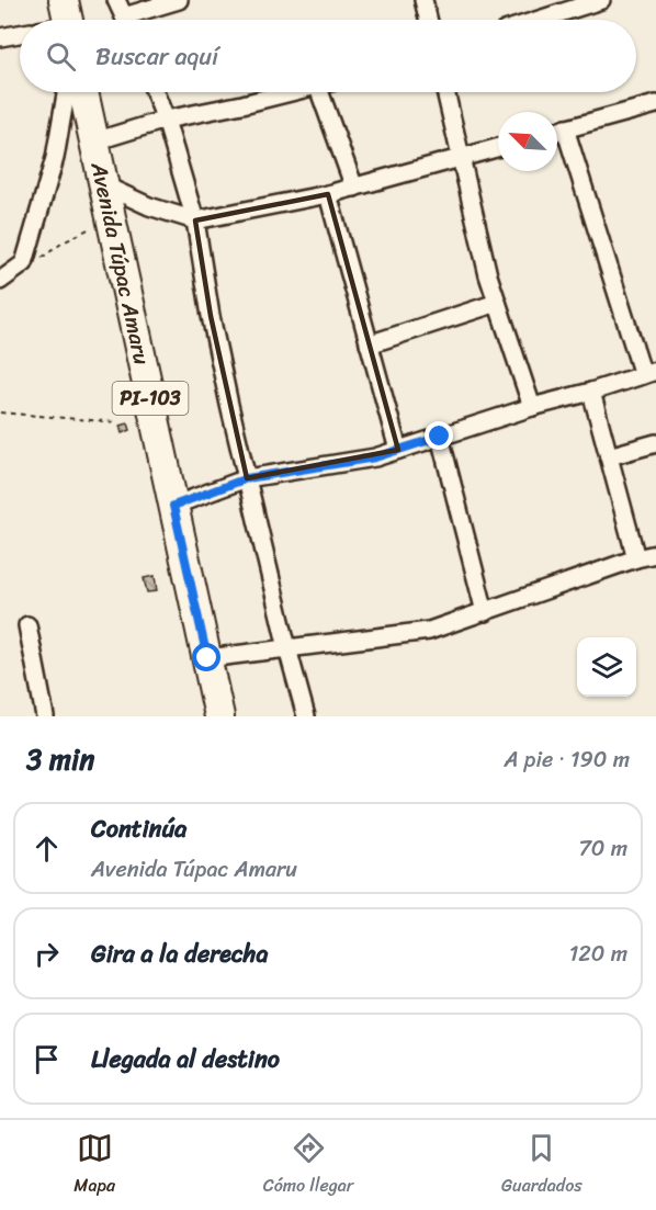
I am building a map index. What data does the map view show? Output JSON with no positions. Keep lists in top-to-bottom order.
{
  "streets": {
    "main road": ["Avenida Túpac Amaru", "PI-103"]
  },
  "north": "top left",
  "page": {
    "search": "Buscar aquí",
    "heading": ["3 min", "A pie · 190 m"],
    "list": [
      ["Continúa", "Avenida Túpac Amaru", "70 m"],
      ["Gira a la derecha", "120 m"],
      "Llegada al destino"
    ],
    "nav": ["Mapa", "Cómo llegar", "Guardados"]
  }
}
